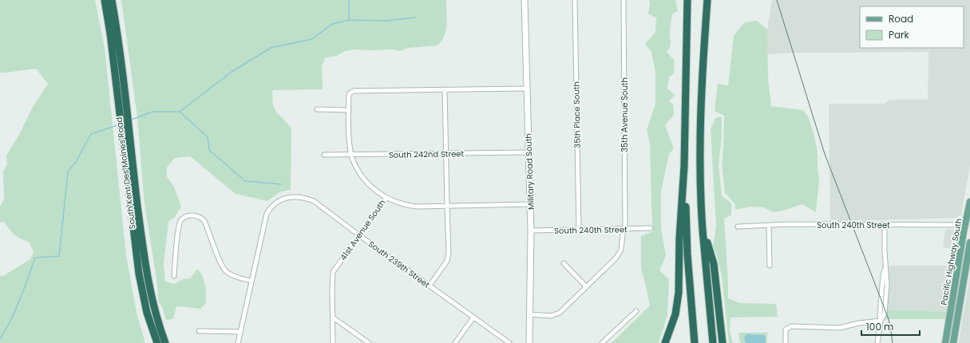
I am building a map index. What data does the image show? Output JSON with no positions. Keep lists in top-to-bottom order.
{
  "streets": {
    "highway": ["South Kent Des Moines Road"],
    "main road": ["Military Road South", "Pacific Highway South"],
    "street": [
      "35th Place South",
      "35th Avenue South",
      "South 242nd Street",
      "South 240th Street",
      "41st Avenue South",
      "South 239th Street"
    ]
  },
  "crossings": [
    ["35th Place South", "South 240th Street"],
    ["35th Avenue South", "South 240th Street"],
    ["South 242nd Street", "Military Road South"],
    ["South 242nd Street", "41st Avenue South"],
    ["Military Road South", "South 240th Street"],
    ["South 240th Street", "Pacific Highway South"],
    ["41st Avenue South", "South 239th Street"]
  ],
  "legend": ["Road", "Park"],
  "scale_bar": "100 m"
}
